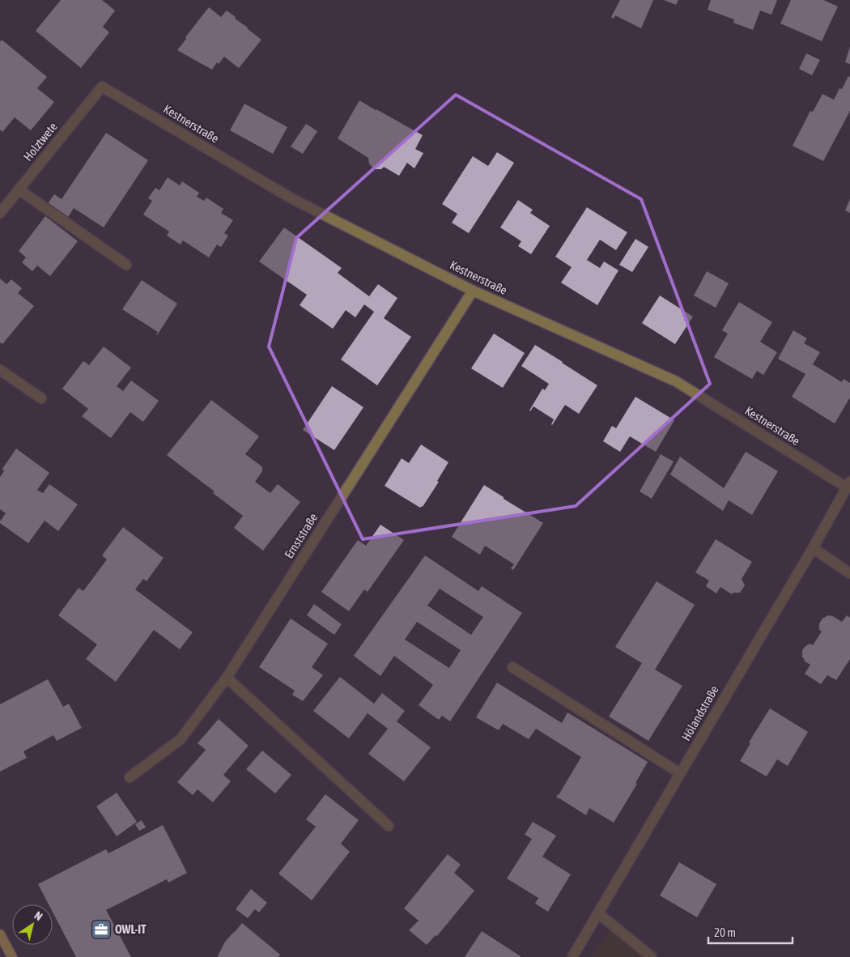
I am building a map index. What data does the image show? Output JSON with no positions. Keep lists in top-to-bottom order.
{
  "streets": {
    "street": [
      "Kestnerstraße",
      "Holztwete",
      "Ernststraße",
      "Hölandstraße"
    ]
  },
  "crossings": [
    ["Kestnerstraße", "Holztwete"],
    ["Kestnerstraße", "Ernststraße"],
    ["Kestnerstraße", "Hölandstraße"]
  ],
  "places": {
    "office": ["OWL-IT"]
  },
  "scale_bar": "20 m",
  "north": "top right"
}
